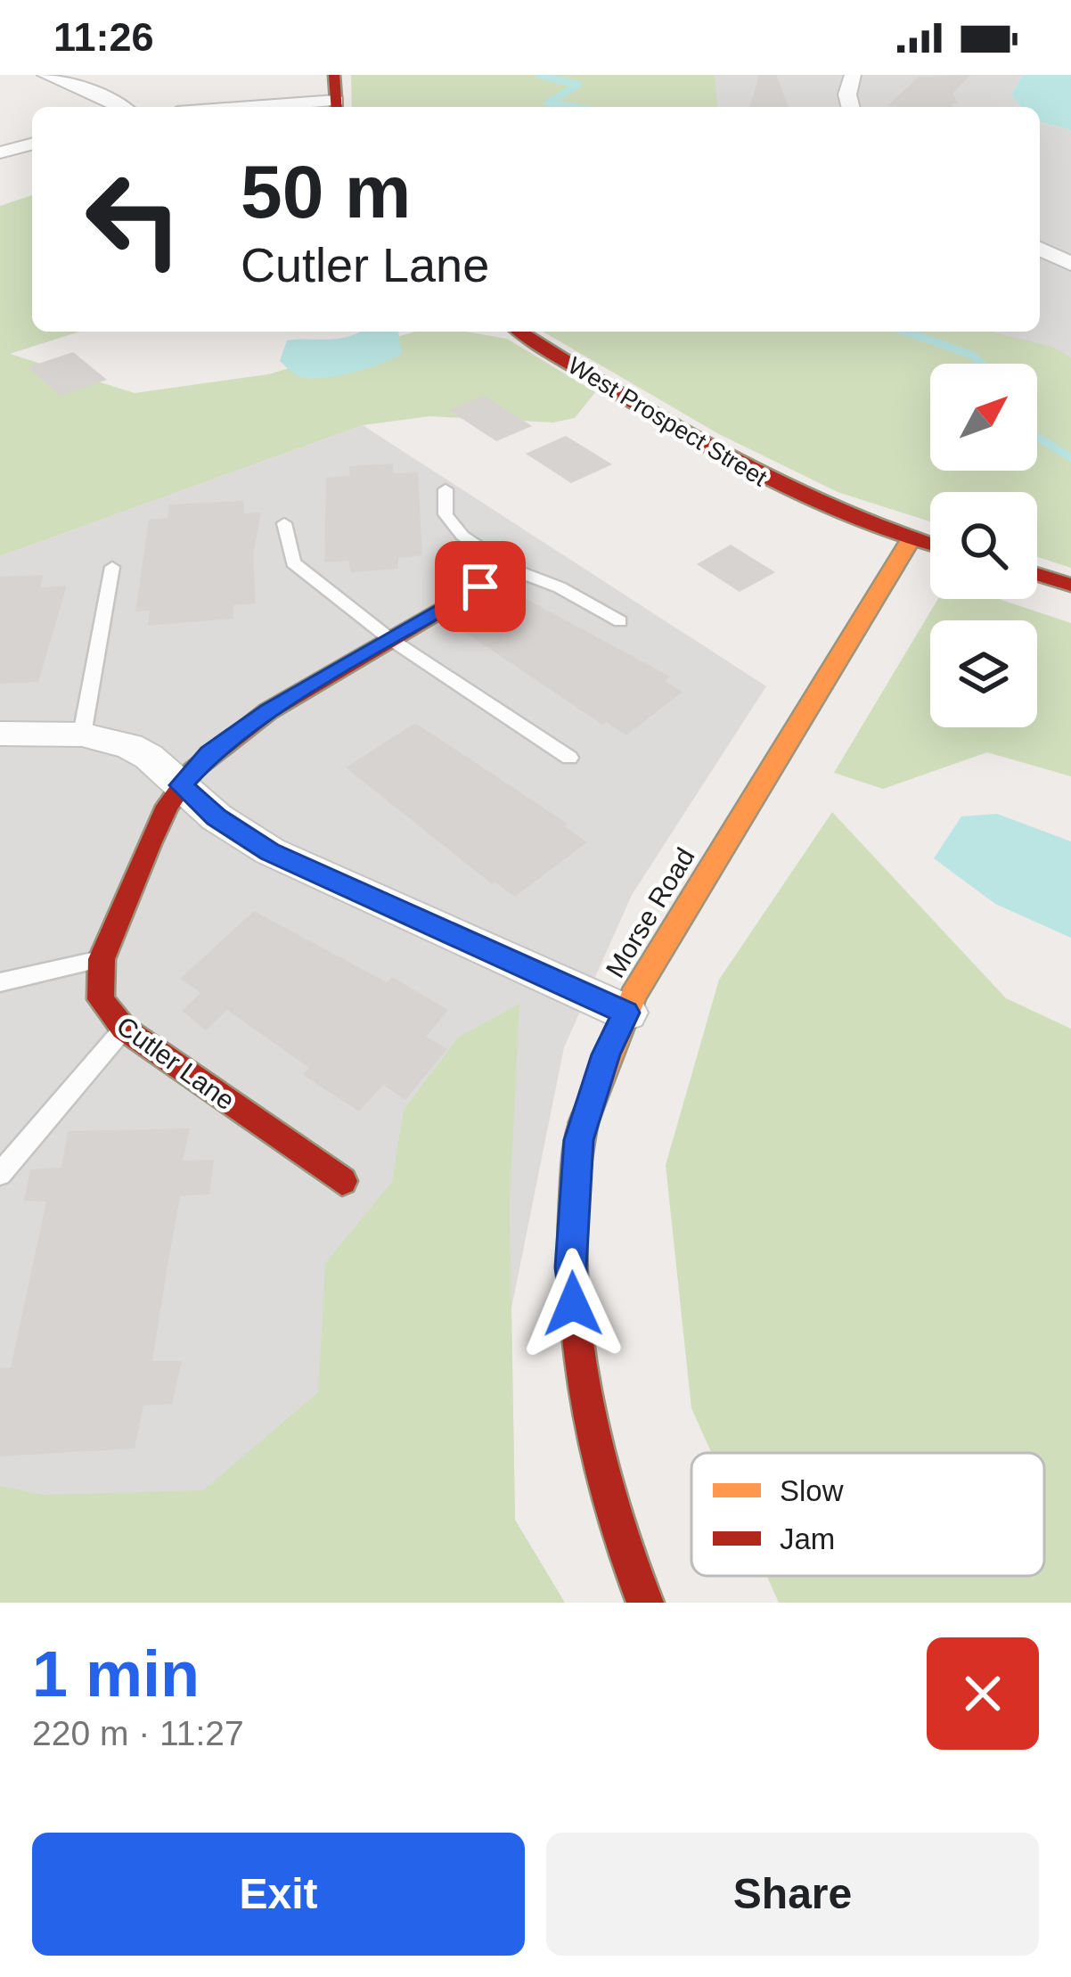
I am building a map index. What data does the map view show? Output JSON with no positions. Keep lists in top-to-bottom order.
{
  "streets": {
    "street": ["West Prospect Street", "Morse Road", "Cutler Lane"]
  },
  "crossings": [
    ["West Prospect Street", "Morse Road"]
  ],
  "legend": ["Slow", "Jam"],
  "north": "top right",
  "page": {
    "status": "11:26",
    "turn": ["50 m", "Cutler Lane"],
    "heading": ["1 min", "220 m · 11:27"],
    "buttons": ["Exit", "Share"]
  }
}
